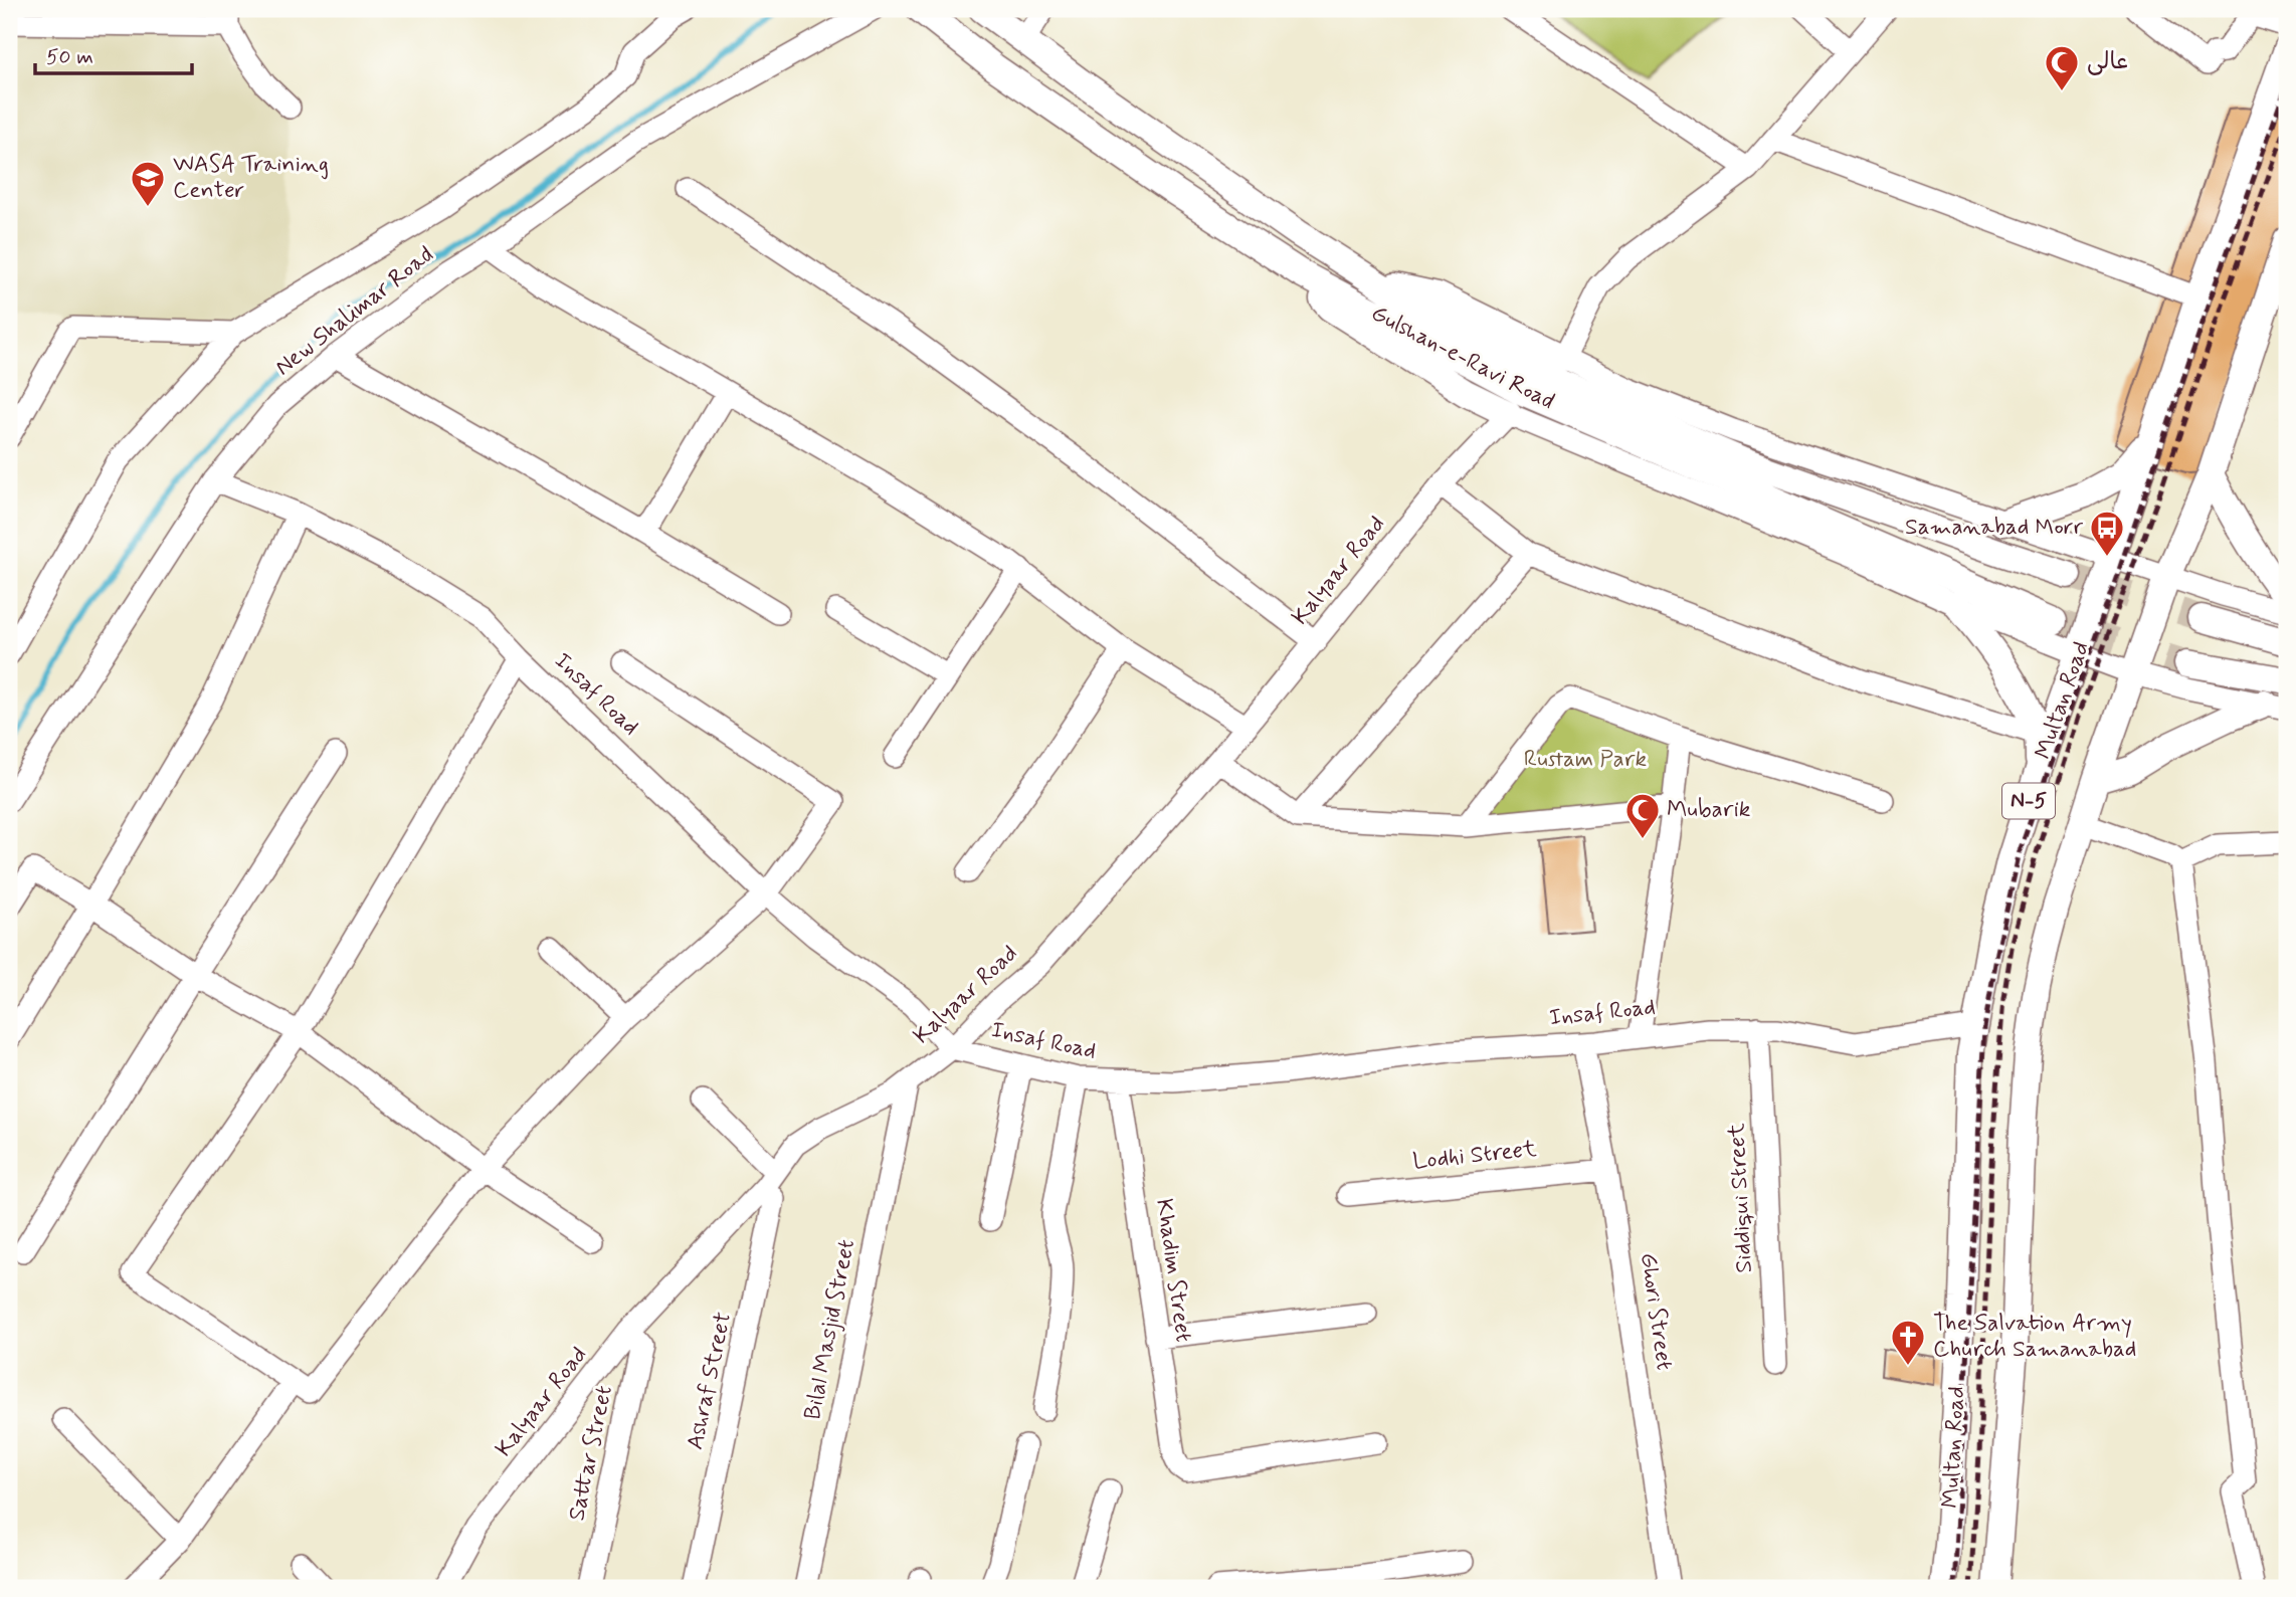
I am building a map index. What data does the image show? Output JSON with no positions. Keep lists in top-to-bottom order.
{
  "streets": {
    "main road": ["Gulshan-e-Ravi Road", "Multan Road", "N-5"],
    "street": [
      "New Shalimar Road",
      "Kalyaar Road",
      "Insaf Road",
      "Lodhi Street",
      "Siddiqui Street",
      "Khadim Street",
      "Ghori Street",
      "Bilal Masjid Street",
      "Ashraf Street",
      "Sattar Street"
    ]
  },
  "crossings": [
    ["New Shalimar Road", "Insaf Road"],
    ["Kalyaar Road", "Insaf Road"],
    ["Kalyaar Road", "Bilal Masjid Street"],
    ["Kalyaar Road", "Ashraf Street"],
    ["Kalyaar Road", "Sattar Street"],
    ["Insaf Road", "Multan Road"],
    ["Insaf Road", "Siddiqui Street"],
    ["Insaf Road", "Khadim Street"],
    ["Insaf Road", "Ghori Street"],
    ["Lodhi Street", "Ghori Street"]
  ],
  "parks": ["Rustam Park"],
  "places": {
    "mosque": ["عالی", "Mubarik"],
    "school or university": ["WASA Training Center"],
    "bus stop": ["Samanabad Morr"],
    "church": ["The Salvation Army Church Samanabad"]
  },
  "scale_bar": "50 m"
}
